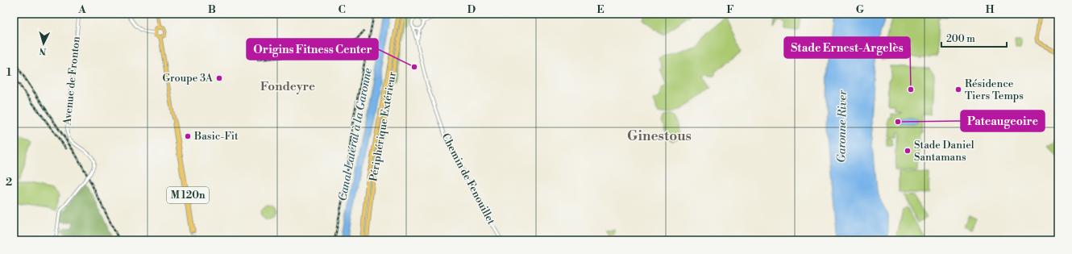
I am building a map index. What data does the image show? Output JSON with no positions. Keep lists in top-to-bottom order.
{
  "streets": {
    "highway": ["Périphérique Extérieur"],
    "main road": ["M 120n"],
    "street": ["Avenue de Fronton", "Chemin de Fenouillet"]
  },
  "districts": ["Fondeyre", "Ginestous"],
  "water": ["Garonne River", "Canal Latéral à la Garonne"],
  "places": [
    "Origins Fitness Center",
    "Groupe 3A",
    "Stade Ernest-Argelès",
    "Résidence Tiers Temps",
    "Pateaugeoire",
    "Basic-Fit",
    "Stade Daniel Santamans"
  ],
  "scale_bar": "200 m",
  "north": "bottom",
  "grid": {
    "columns": [
      "A",
      "B",
      "C",
      "D",
      "E",
      "F",
      "G",
      "H"
    ],
    "rows": ["1", "2"]
  }
}
